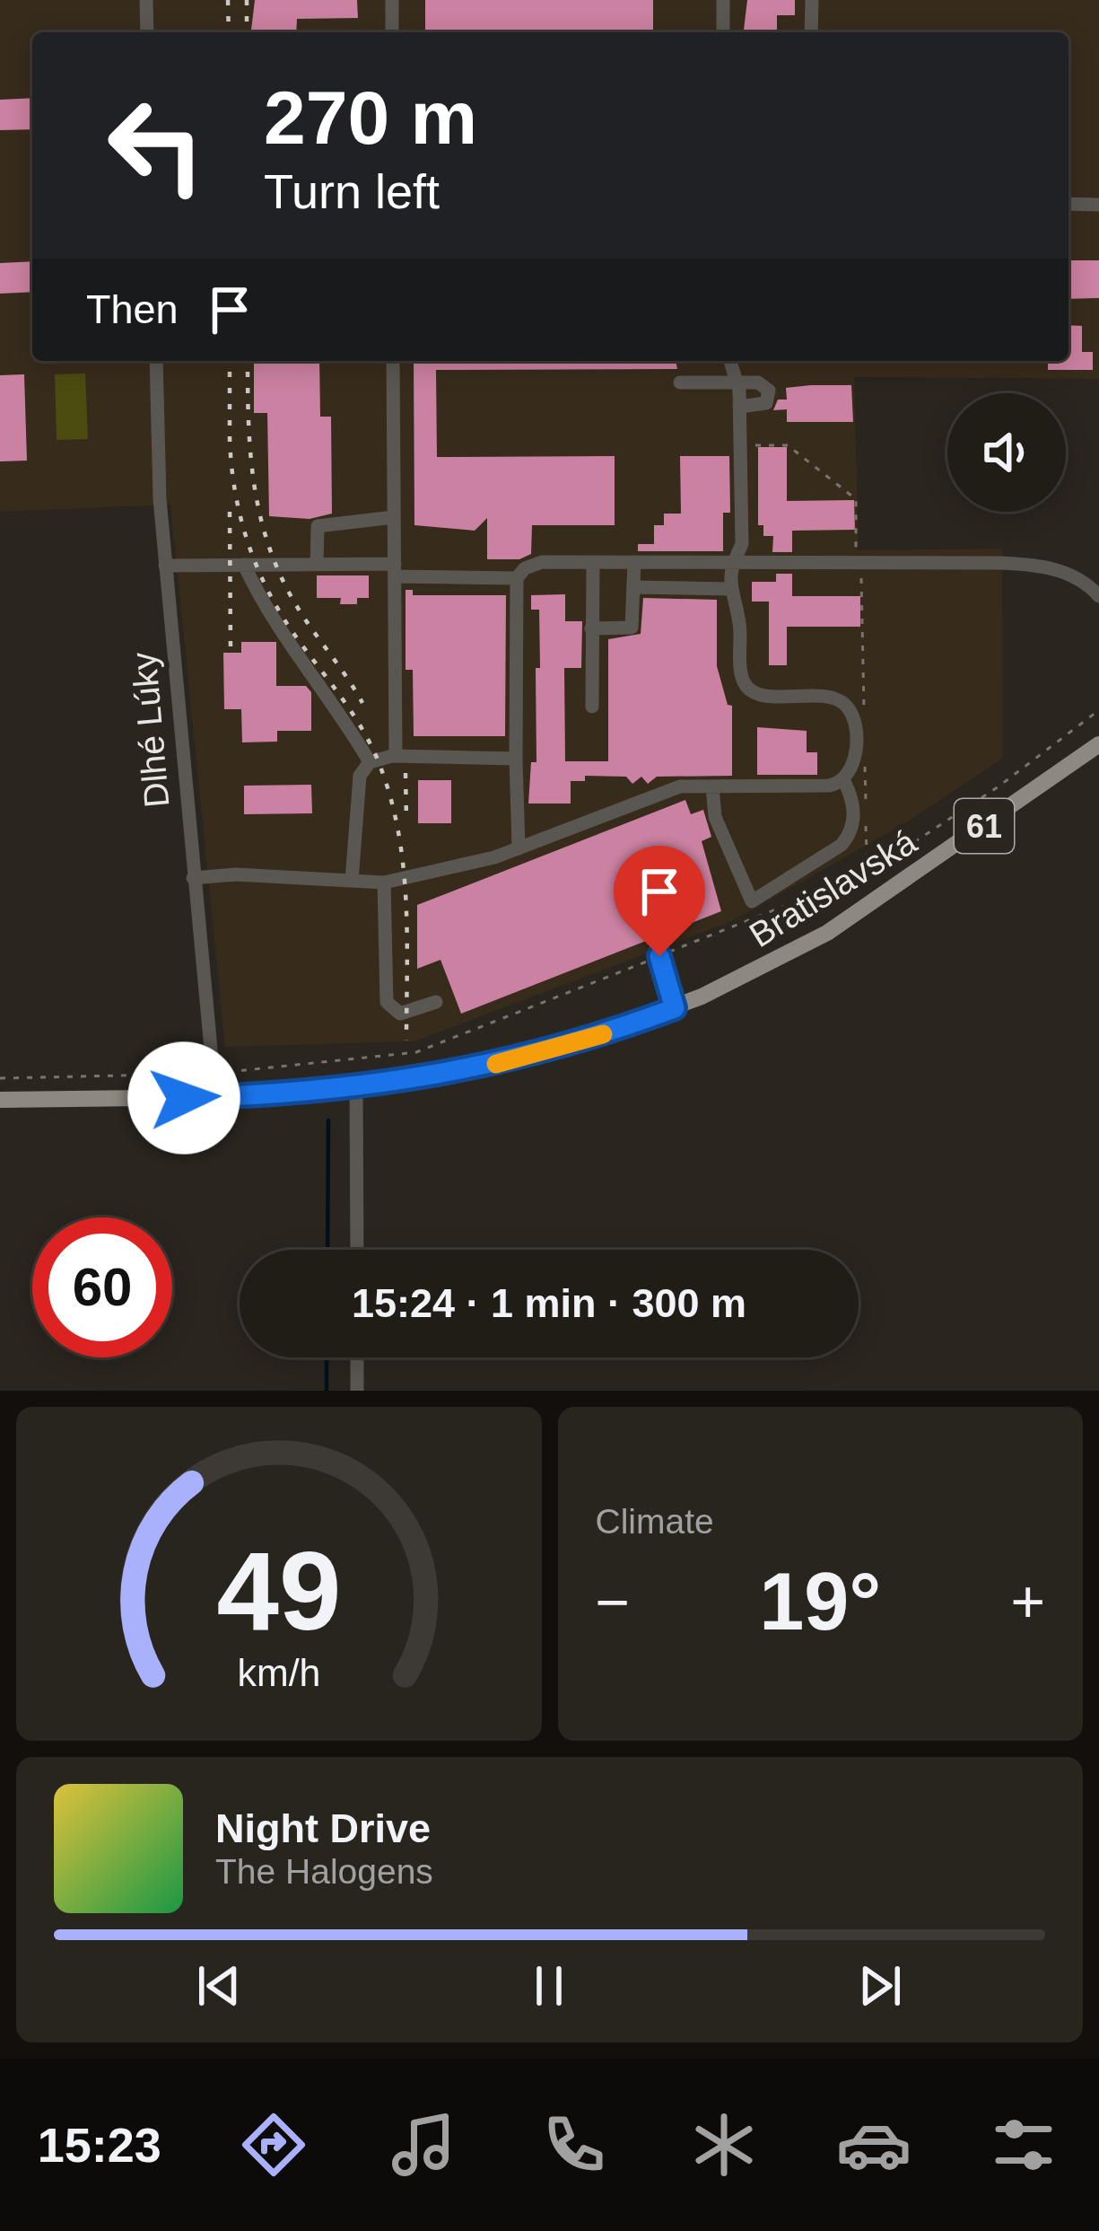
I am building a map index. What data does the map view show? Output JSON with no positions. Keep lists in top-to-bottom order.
{
  "streets": {
    "main road": ["61", "Bratislavská"],
    "street": ["Dlhé Lúky"]
  },
  "crossings": [
    ["Dlhé Lúky", "Bratislavská"]
  ],
  "page": {
    "turn": ["270 m", "Turn left"],
    "then": "Then",
    "limit": "60",
    "trip": "15:24 · 1 min · 300 m",
    "tile": "Climate",
    "heat": ["−", "19°", "+"],
    "song": ["Night Drive", "The Halogens"],
    "tabs": "15:23",
    "gauge": ["49", "km/h"]
  }
}
